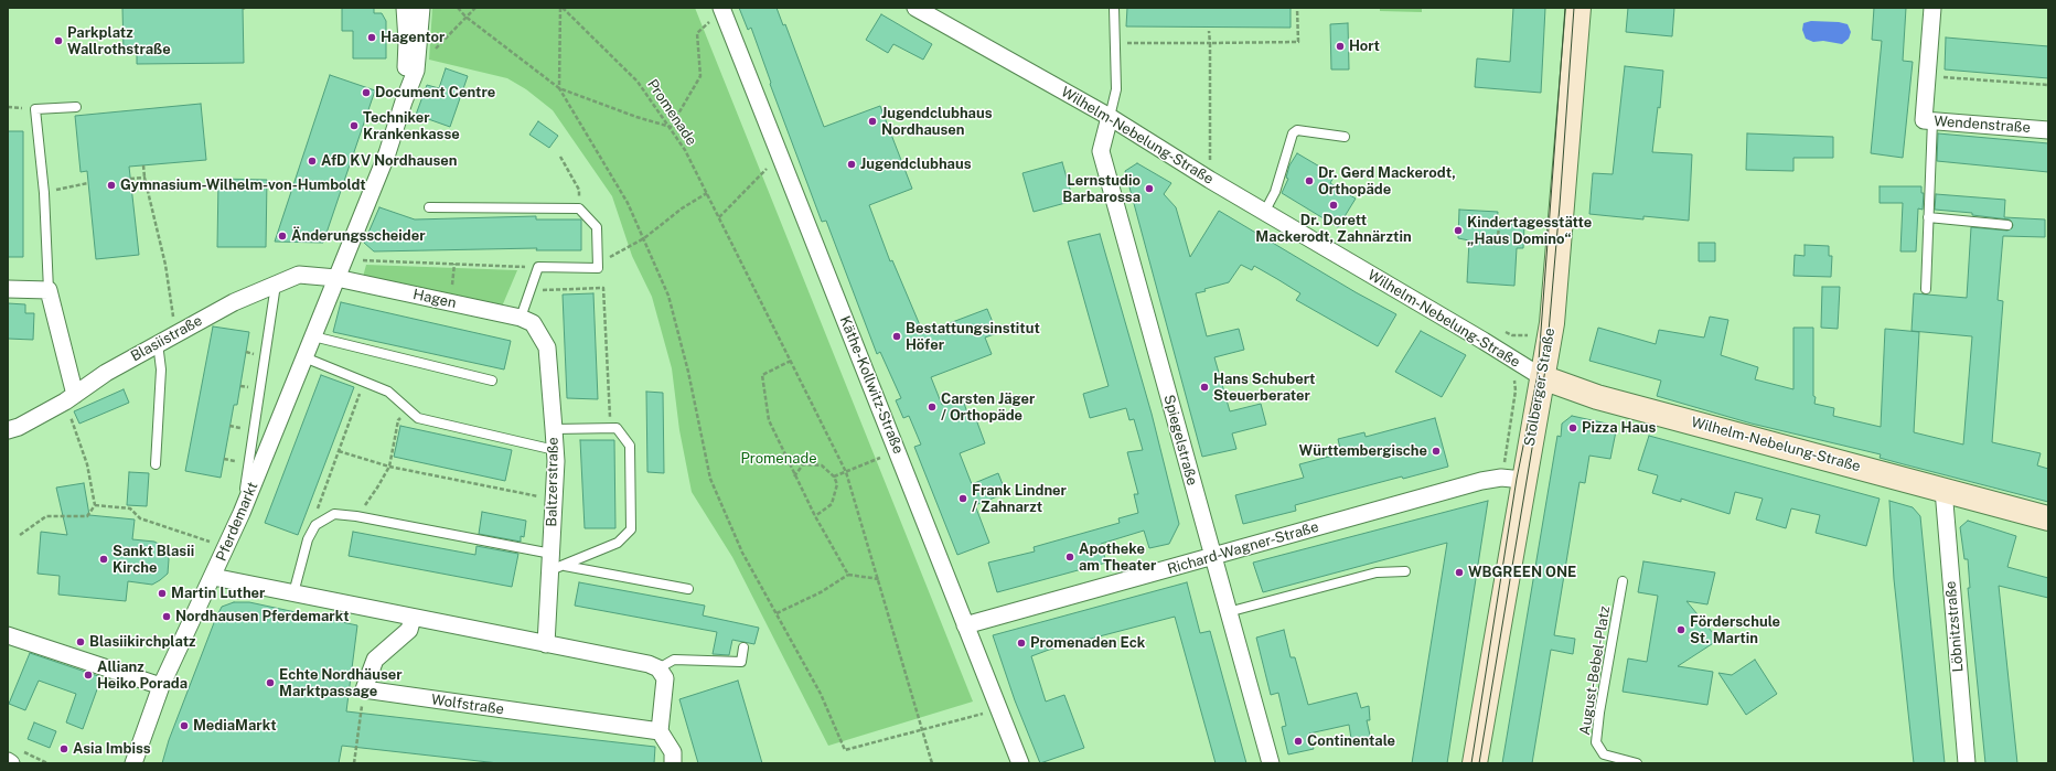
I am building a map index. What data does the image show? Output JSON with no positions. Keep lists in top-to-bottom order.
{
  "streets": {
    "main road": ["Wilhelm-Nebelung-Straße", "Stolberger Straße"],
    "street": [
      "Wendenstraße",
      "Hagen",
      "Blasiistraße",
      "Käthe-Kollwitz-Straße",
      "Spiegelstraße",
      "Baltzerstraße",
      "Pferdemarkt",
      "Richard-Wagner-Straße",
      "Löbnitzstraße",
      "Wolfstraße"
    ],
    "lane": ["August-Bebel-Platz"],
    "path": ["Promenade"]
  },
  "crossings": [
    ["Wilhelm-Nebelung-Straße", "Stolberger Straße"],
    ["Wilhelm-Nebelung-Straße", "Spiegelstraße"],
    ["Wilhelm-Nebelung-Straße", "Löbnitzstraße"],
    ["Hagen", "Blasiistraße"],
    ["Hagen", "Baltzerstraße"],
    ["Hagen", "Pferdemarkt"],
    ["Blasiistraße", "Pferdemarkt"],
    ["Käthe-Kollwitz-Straße", "Richard-Wagner-Straße"],
    ["Stolberger Straße", "Richard-Wagner-Straße"],
    ["Spiegelstraße", "Richard-Wagner-Straße"]
  ],
  "parks": ["Promenade"],
  "places": [
    "Hagentor",
    "Parkplatz Wallrothstraße",
    "Hort",
    "Document Centre",
    "Jugendclubhaus Nordhausen",
    "Techniker Krankenkasse",
    "AfD KV Nordhausen",
    "Jugendclubhaus",
    "Dr. Gerd Mackerodt, Orthopäde",
    "Gymnasium-Wilhelm-von-Humboldt",
    "Lernstudio Barbarossa",
    "Dr. Dorett Mackerodt, Zahnärztin",
    "Kindertagesstätte „Haus Domino“",
    "Änderungsscheider",
    "Bestattungsinstitut Höfer",
    "Hans Schubert Steuerberater",
    "Carsten Jäger / Orthopäde",
    "Pizza Haus",
    "Württembergische",
    "Frank Lindner / Zahnarzt",
    "Apotheke am Theater",
    "Sankt Blasii Kirche",
    "WBGREEN ONE",
    "Martin Luther",
    "Nordhausen Pferdemarkt",
    "Förderschule St. Martin",
    "Blasiikirchplatz",
    "Promenaden Eck",
    "Allianz Heiko Porada",
    "Echte Nordhäuser Marktpassage",
    "MediaMarkt",
    "Continentale",
    "Asia Imbiss"
  ]
}
